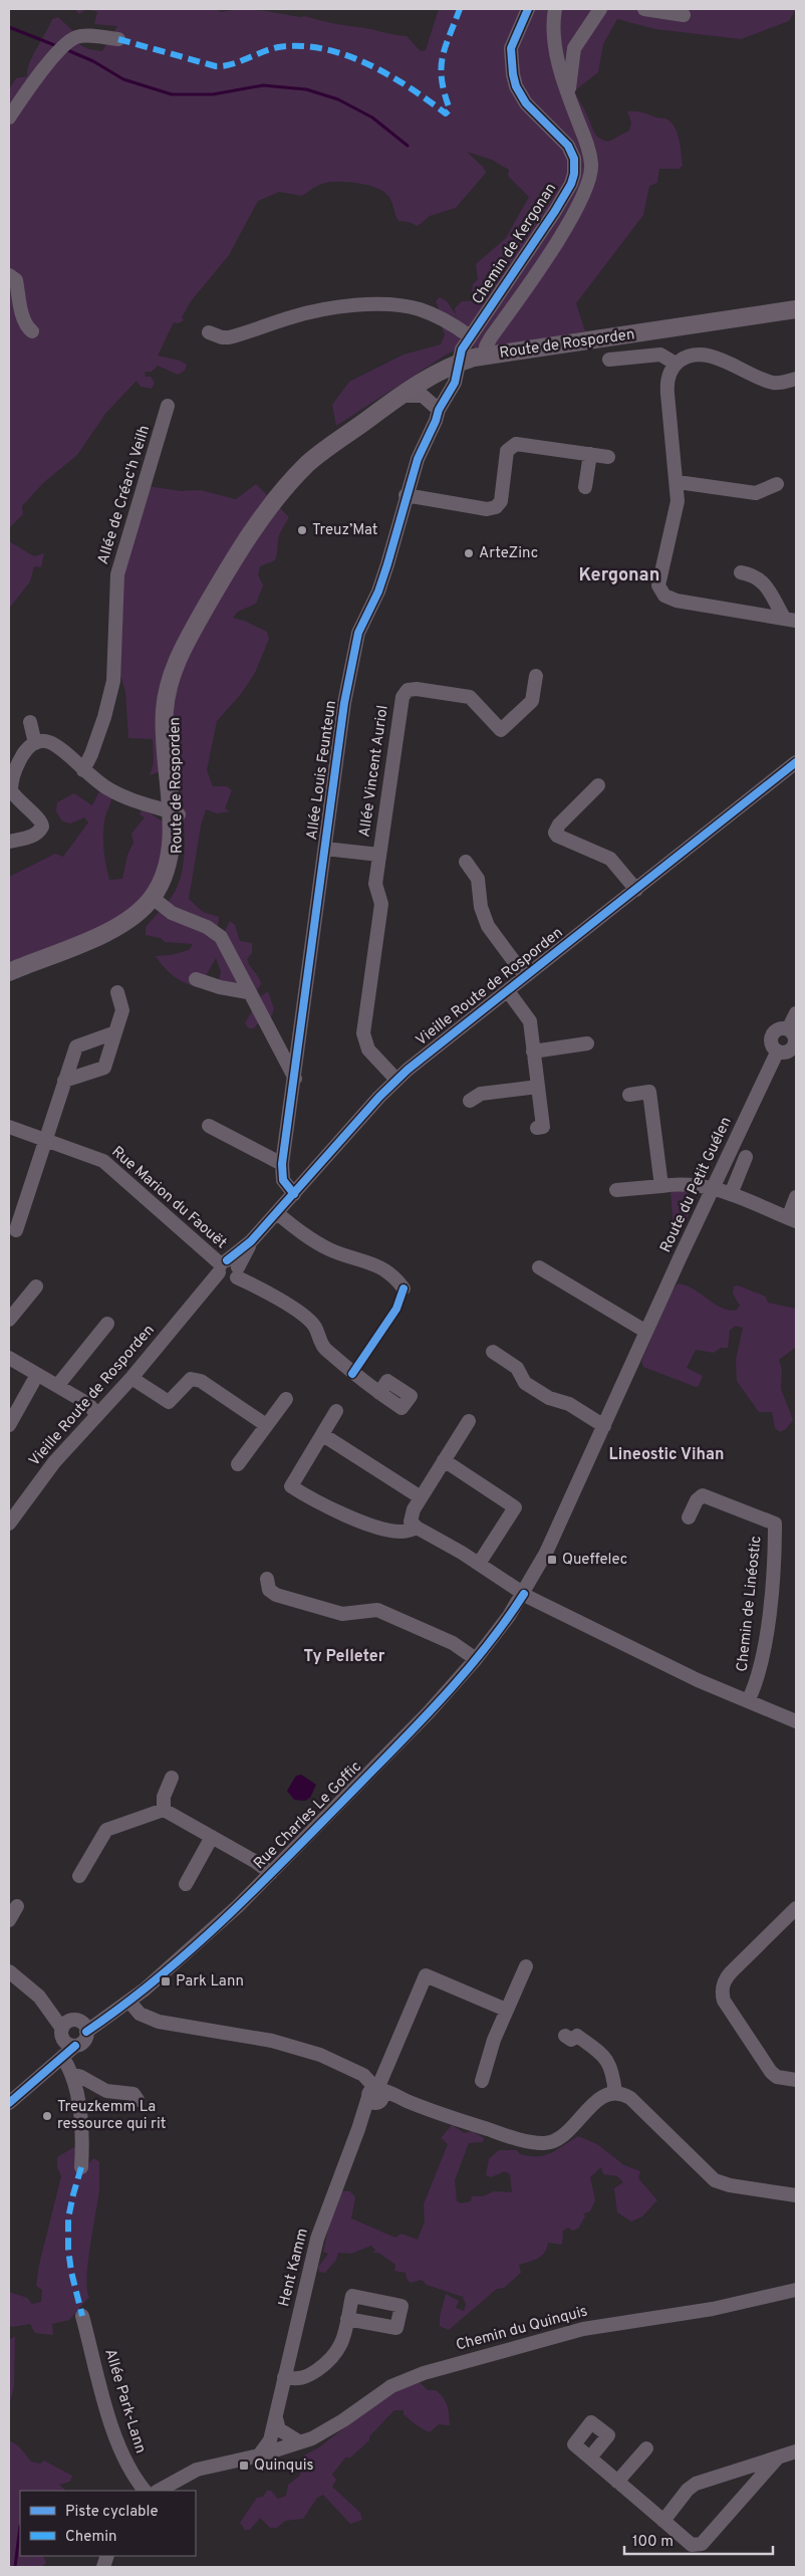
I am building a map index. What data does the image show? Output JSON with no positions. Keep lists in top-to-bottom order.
{
  "streets": {
    "main road": ["Route de Rosporden"],
    "street": [
      "Chemin de Kergonan",
      "Allée de Créac'h Veilh",
      "Allée Louis Feunteun",
      "Allée Vincent Auriol",
      "Vieille Route de Rosporden",
      "Route du Petit Guélen",
      "Rue Marion du Faouët",
      "Chemin de Linéostic",
      "Rue Charles Le Goffic",
      "Hent Kamm",
      "Chemin du Quinquis",
      "Allée Park-Lann"
    ]
  },
  "crossings": [
    ["Chemin de Kergonan", "Route de Rosporden"],
    ["Chemin de Kergonan", "Allée Louis Feunteun"],
    ["Route de Rosporden", "Allée Louis Feunteun"],
    ["Allée Louis Feunteun", "Allée Vincent Auriol"],
    ["Allée Louis Feunteun", "Vieille Route de Rosporden"],
    ["Allée Vincent Auriol", "Vieille Route de Rosporden"],
    ["Vieille Route de Rosporden", "Rue Marion du Faouët"],
    ["Route du Petit Guélen", "Rue Charles Le Goffic"],
    ["Hent Kamm", "Chemin du Quinquis"]
  ],
  "districts": ["Kergonan", "Lineostic Vihan", "Ty Pelleter"],
  "places": {
    "other": ["Treuz’Mat", "ArteZinc", "Treuzkemm La ressource qui rit"],
    "transit": ["Queffelec", "Park Lann", "Quinquis"]
  },
  "legend": ["Piste cyclable", "Chemin"],
  "scale_bar": "100 m"
}
